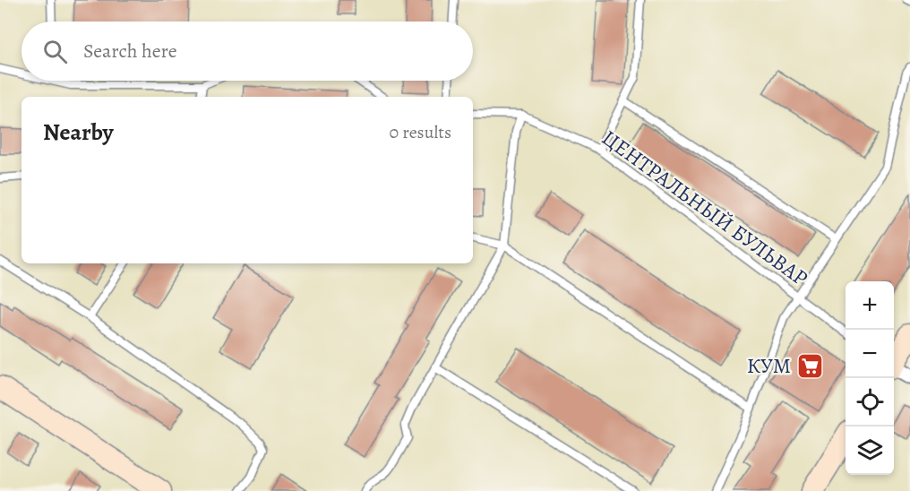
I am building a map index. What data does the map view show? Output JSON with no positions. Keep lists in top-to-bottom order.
{
  "streets": {
    "lane": ["ЦЕНТРАЛЬНЫЙ БУЛЬВАР"]
  },
  "places": {
    "supermarket": ["КУМ"]
  },
  "page": {
    "search": "Search here",
    "heading": ["Nearby", "0 results"],
    "map_buttons": ["+", "−"]
  }
}
